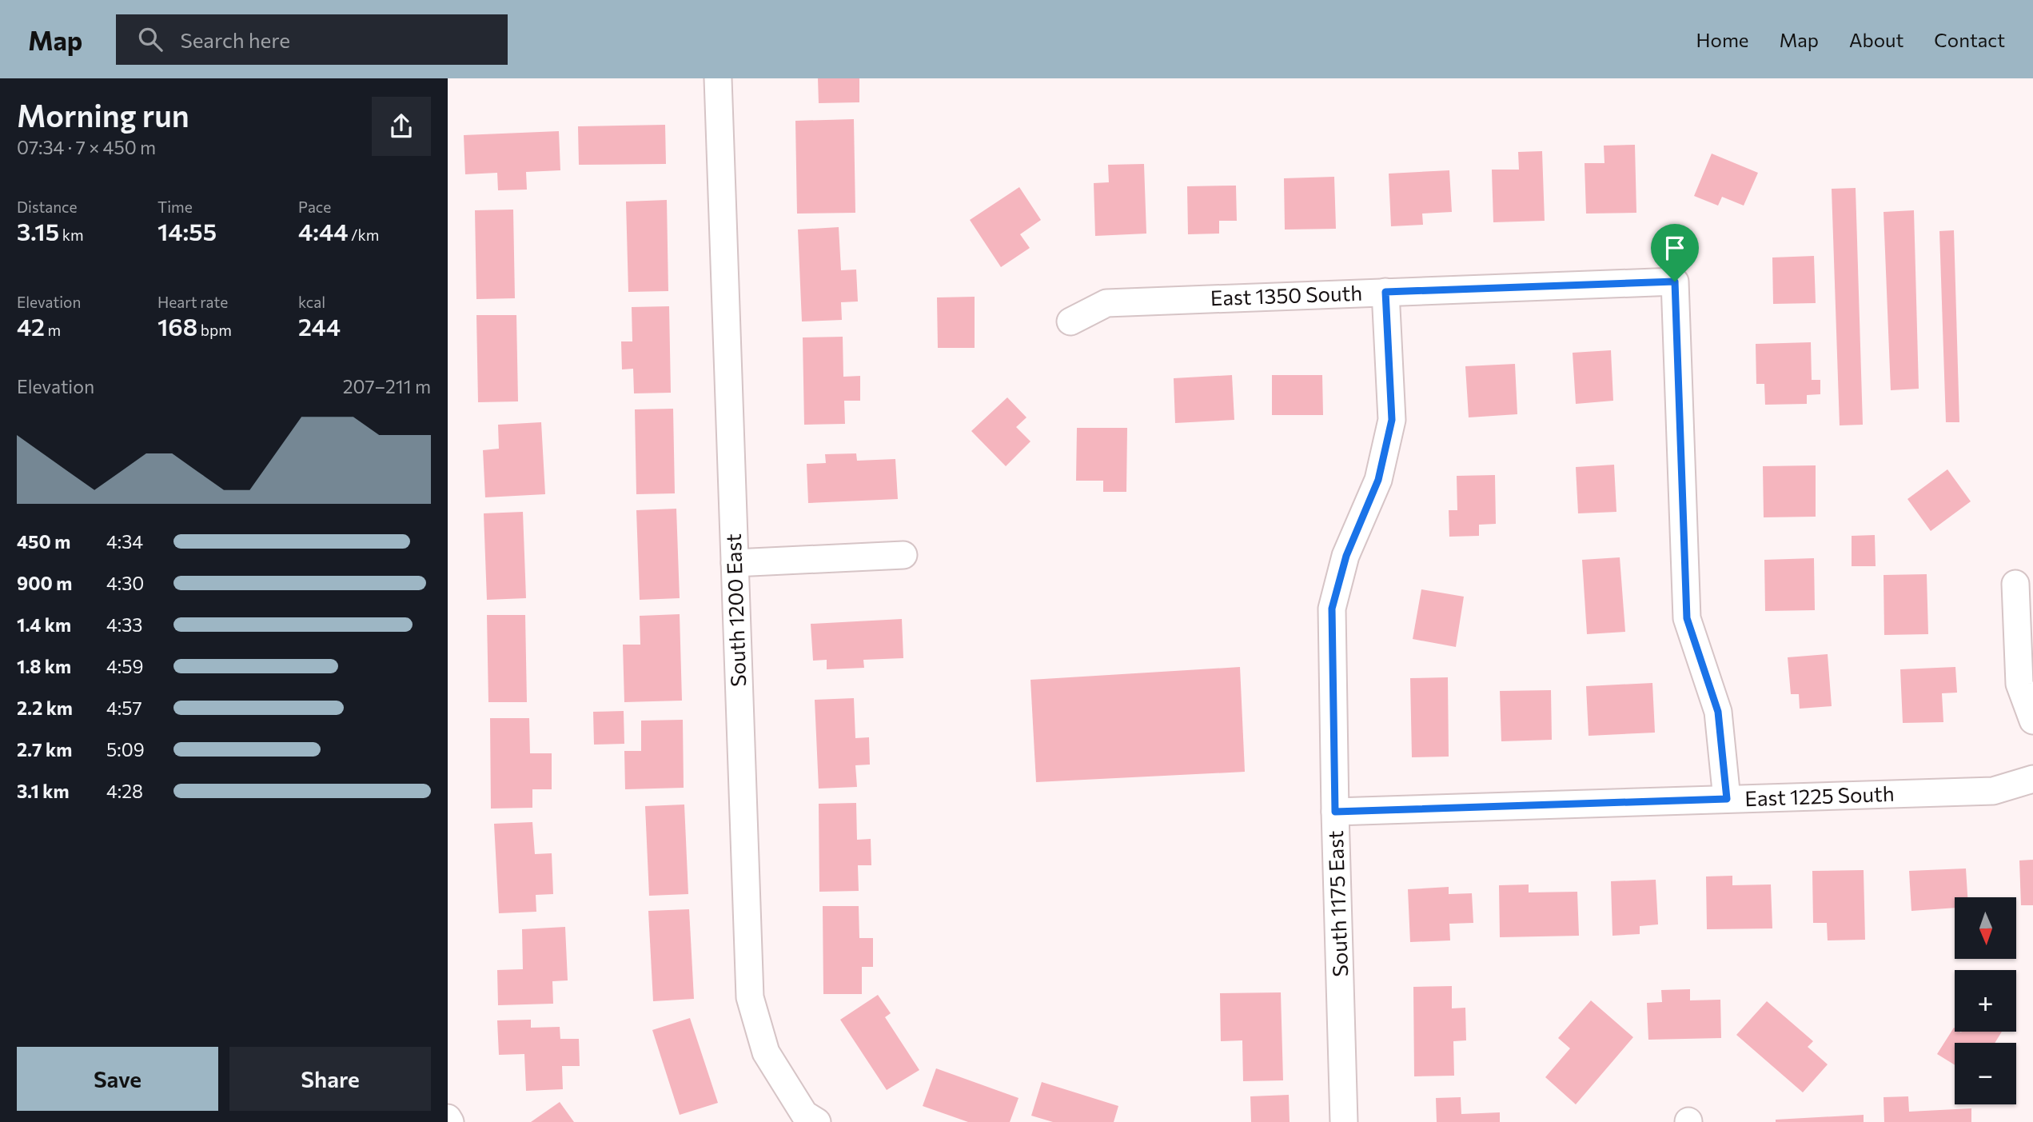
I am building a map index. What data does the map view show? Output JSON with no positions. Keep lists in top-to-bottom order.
{
  "streets": {
    "street": [
      "East 1350 South",
      "South 1200 East",
      "East 1225 South",
      "South 1175 East"
    ]
  },
  "crossings": [
    ["East 1350 South", "East 1225 South"],
    ["East 1350 South", "South 1175 East"],
    ["East 1225 South", "South 1175 East"]
  ],
  "north": "bottom",
  "page": {
    "header": "Map",
    "search": "Search here",
    "nav": [
      "Home",
      "Map",
      "About",
      "Contact"
    ],
    "heading": ["Morning run", "07:34 · 7 × 450 m"],
    "stats": [
      ["Distance", "3.15 km"],
      ["Time", "14:55"],
      ["Pace", "4:44 /km"],
      ["Elevation", "42 m"],
      ["Heart rate", "168 bpm"],
      ["kcal", "244"]
    ],
    "chart": ["Elevation", "207–211 m"],
    "list": [
      {
        "name": "450 m",
        "note": "4:34"
      },
      {
        "name": "900 m",
        "note": "4:30"
      },
      {
        "name": "1.4 km",
        "note": "4:33"
      },
      {
        "name": "1.8 km",
        "note": "4:59"
      },
      {
        "name": "2.2 km",
        "note": "4:57"
      },
      {
        "name": "2.7 km",
        "note": "5:09"
      },
      {
        "name": "3.1 km",
        "note": "4:28"
      }
    ],
    "map_buttons": ["+", "−"],
    "buttons": ["Save", "Share"]
  }
}
